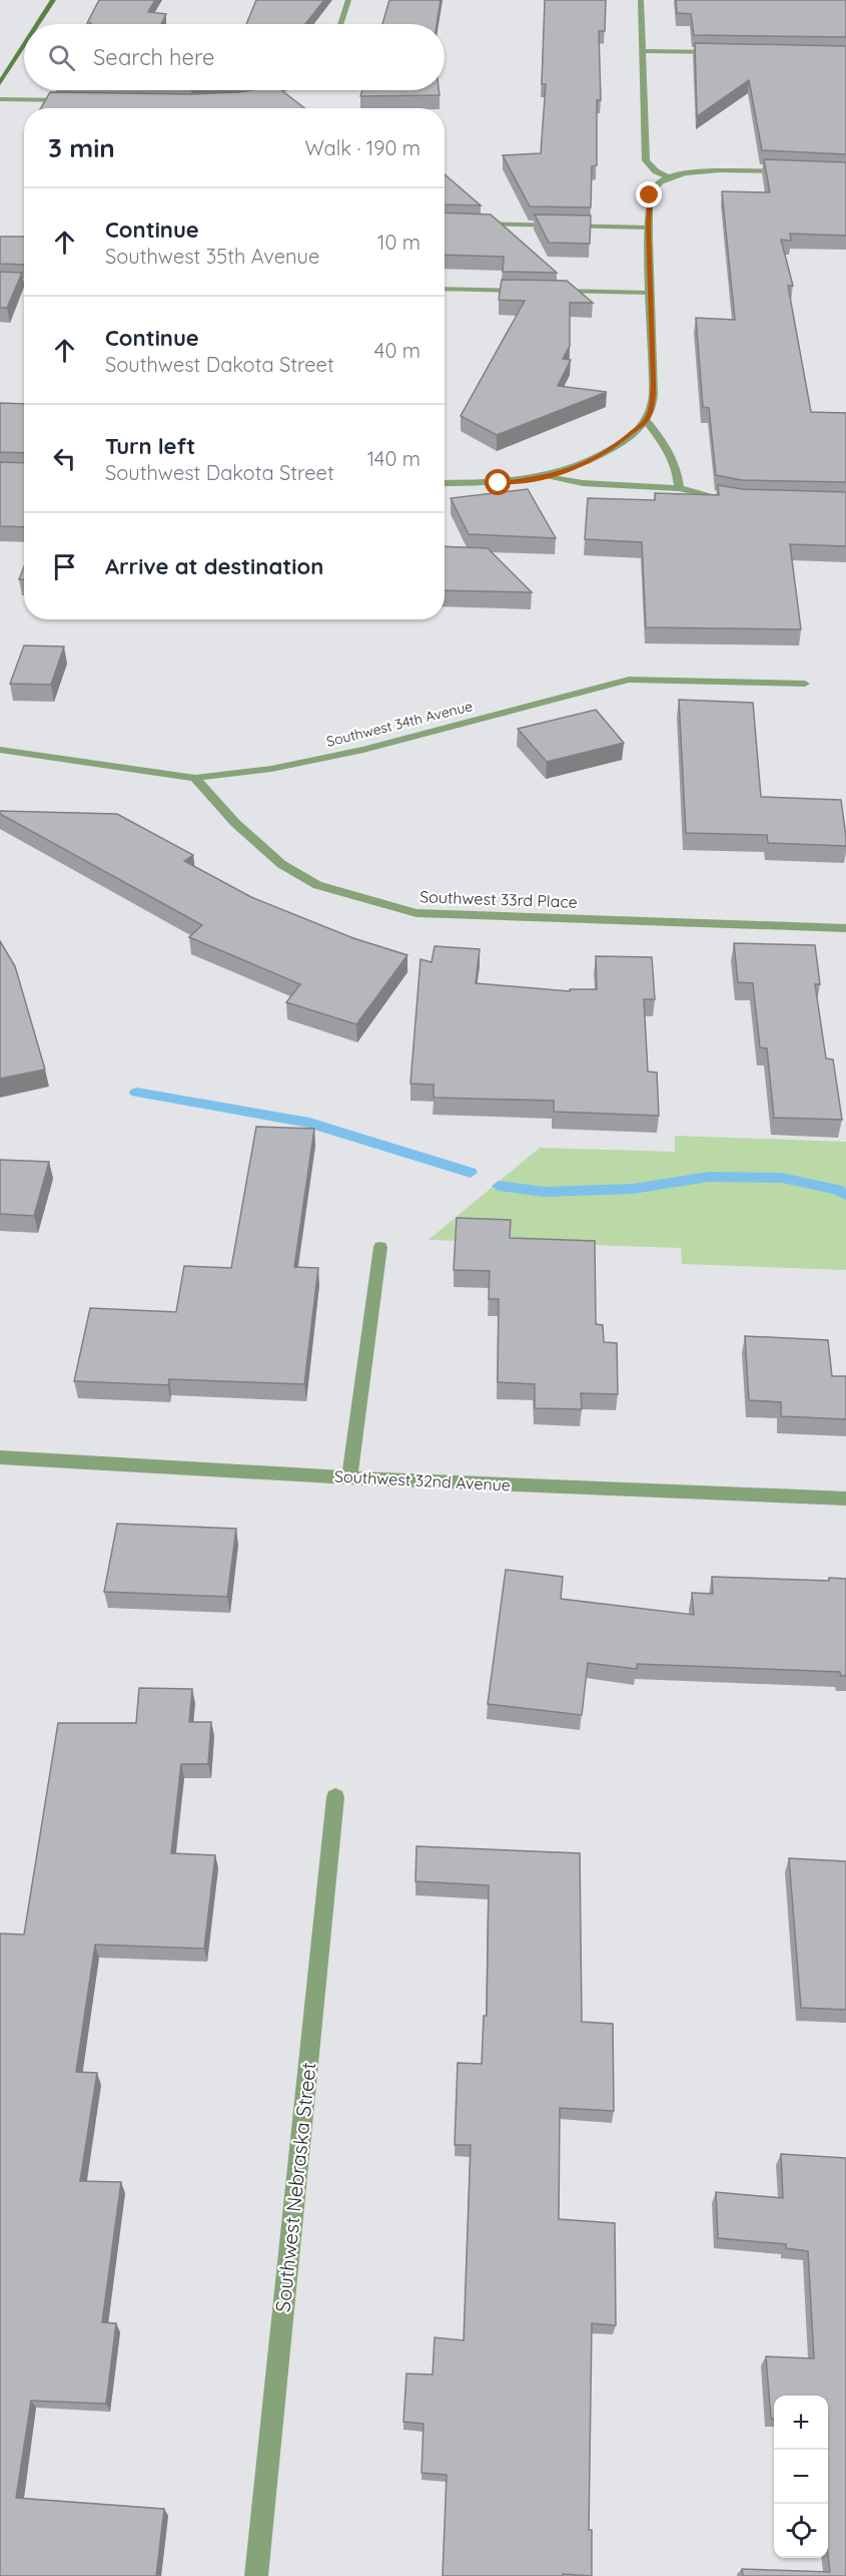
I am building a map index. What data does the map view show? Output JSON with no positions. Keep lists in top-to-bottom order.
{
  "streets": {
    "street": [
      "Southwest 34th Avenue",
      "Southwest 33rd Place",
      "Southwest 32nd Avenue",
      "Southwest Nebraska Street"
    ]
  },
  "crossings": [
    ["Southwest 34th Avenue", "Southwest 33rd Place"]
  ],
  "page": {
    "search": "Search here",
    "heading": ["3 min", "Walk · 190 m"],
    "list": [
      ["Continue", "Southwest 35th Avenue", "10 m"],
      ["Continue", "Southwest Dakota Street", "40 m"],
      ["Turn left", "Southwest Dakota Street", "140 m"],
      "Arrive at destination"
    ],
    "map_buttons": ["+", "−"]
  }
}
